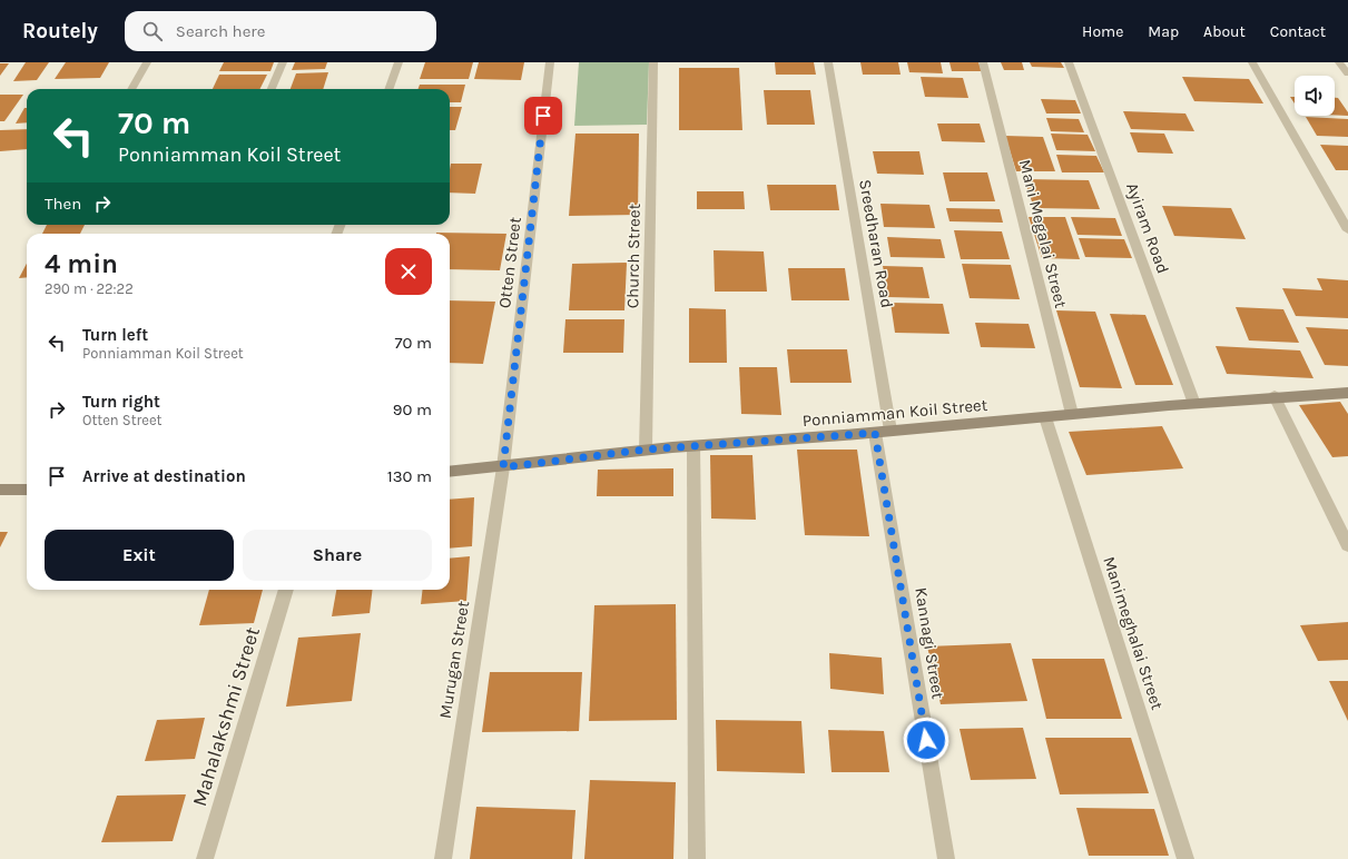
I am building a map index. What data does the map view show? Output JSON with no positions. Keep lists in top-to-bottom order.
{
  "streets": {
    "street": [
      "Ayiram Road",
      "Mani Megalai Street",
      "Sreedharan Road",
      "Church Street",
      "Otten Street",
      "Ponniamman Koil Street",
      "Manimeghalai Street",
      "Kannagi Street",
      "Murugan Street",
      "Mahalakshmi Street"
    ]
  },
  "crossings": [
    ["Ayiram Road", "Ponniamman Koil Street"],
    ["Mani Megalai Street", "Ponniamman Koil Street"],
    ["Sreedharan Road", "Ponniamman Koil Street"],
    ["Church Street", "Ponniamman Koil Street"],
    ["Otten Street", "Ponniamman Koil Street"],
    ["Otten Street", "Murugan Street"],
    ["Ponniamman Koil Street", "Manimeghalai Street"],
    ["Ponniamman Koil Street", "Kannagi Street"],
    ["Ponniamman Koil Street", "Murugan Street"]
  ],
  "page": {
    "header": "Routely",
    "search": "Search here",
    "nav": [
      "Home",
      "Map",
      "About",
      "Contact"
    ],
    "turn": ["70 m", "Ponniamman Koil Street"],
    "then": "Then",
    "heading": ["4 min", "290 m · 22:22"],
    "list": [
      {
        "name": "Turn left",
        "note": "Ponniamman Koil Street",
        "value": "70 m"
      },
      {
        "name": "Turn right",
        "note": "Otten Street",
        "value": "90 m"
      },
      {
        "name": "Arrive at destination",
        "value": "130 m"
      }
    ],
    "buttons": ["Exit", "Share"]
  }
}
